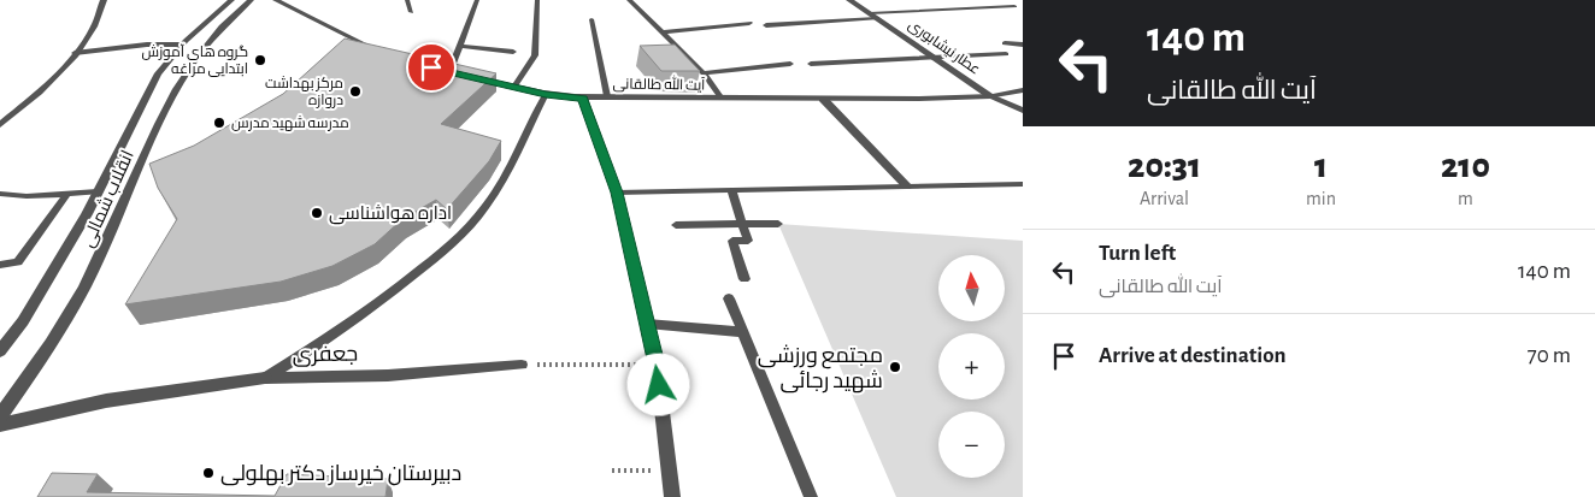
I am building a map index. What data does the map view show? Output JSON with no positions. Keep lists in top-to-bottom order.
{
  "streets": {
    "street": [
      "عطار نیشابوری",
      "آیت الله طالقانی",
      "انقلاب شمالی",
      "جعفری"
    ]
  },
  "crossings": [
    ["عطار نیشابوری", "آیت الله طالقانی"]
  ],
  "places": [
    "گروه های آموزش ابتدایی مراغه",
    "مرکز بهداشت دروازه",
    "مدرسه شهید مدرس",
    "اداره هواشناسی",
    "مجتمع ورزشی شهید رجائی",
    "دبیرستان خیرساز دکتر بهلولی"
  ],
  "north": "top",
  "page": {
    "turn": ["140 m", "آیت الله طالقانی"],
    "eta": [
      "20:31",
      "Arrival",
      "1",
      "min",
      "210",
      "m"
    ],
    "list": [
      {
        "name": "Turn left",
        "note": "آیت الله طالقانی",
        "value": "140 m"
      },
      {
        "name": "Arrive at destination",
        "value": "70 m"
      }
    ],
    "map_buttons": ["+", "−"]
  }
}
